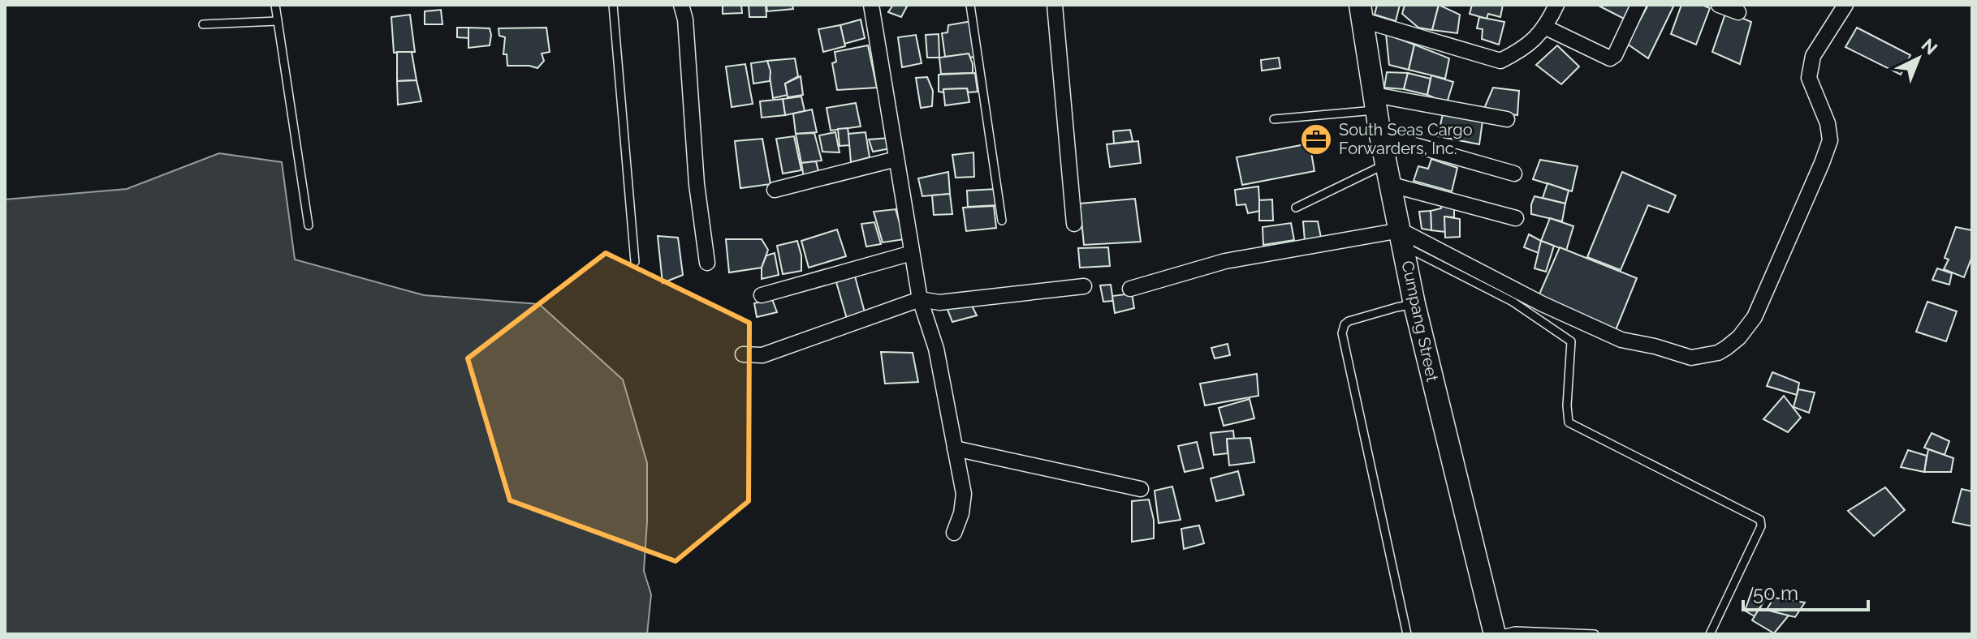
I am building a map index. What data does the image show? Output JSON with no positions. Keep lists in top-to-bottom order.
{
  "streets": {
    "street": ["Cumpang Street"]
  },
  "places": {
    "office": ["South Seas Cargo Forwarders, Inc."]
  },
  "scale_bar": "50 m",
  "north": "top right"
}
